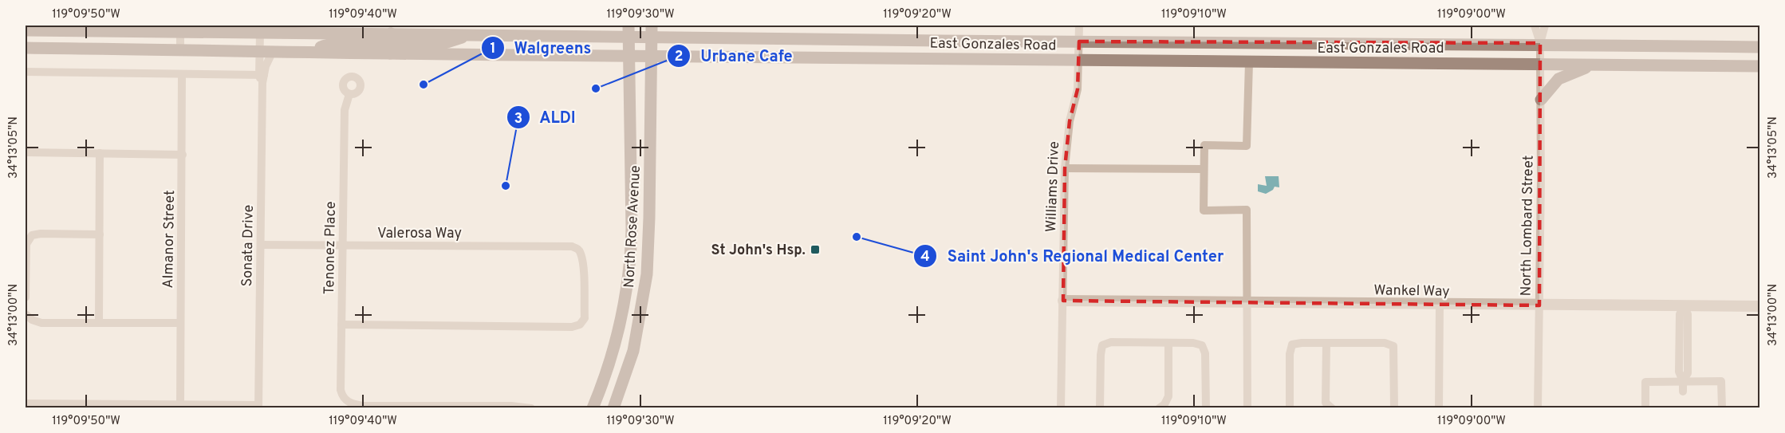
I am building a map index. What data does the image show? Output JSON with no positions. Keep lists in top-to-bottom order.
{
  "streets": {
    "main road": ["East Gonzales Road", "North Rose Avenue"],
    "street": [
      "Williams Drive",
      "North Lombard Street",
      "Valerosa Way",
      "Almanor Street",
      "Sonata Drive",
      "Tenonez Place",
      "Wankel Way"
    ]
  },
  "crossings": [
    ["East Gonzales Road", "Williams Drive"],
    ["East Gonzales Road", "North Lombard Street"],
    ["East Gonzales Road", "North Rose Avenue"],
    ["East Gonzales Road", "Sonata Drive"],
    ["Williams Drive", "Wankel Way"],
    ["North Lombard Street", "Wankel Way"],
    ["Valerosa Way", "Sonata Drive"],
    ["Valerosa Way", "Tenonez Place"]
  ],
  "places": {
    "other": [
      "Walgreens",
      "Urbane Cafe",
      "ALDI",
      "Saint John's Regional Medical Center"
    ],
    "transit": ["St John's Hsp."]
  },
  "coordinates": [
    "119°09'50\"W",
    "119°09'40\"W",
    "119°09'30\"W",
    "119°09'20\"W",
    "119°09'10\"W",
    "119°09'00\"W",
    "34°13'05\"N",
    "34°13'00\"N"
  ]
}
